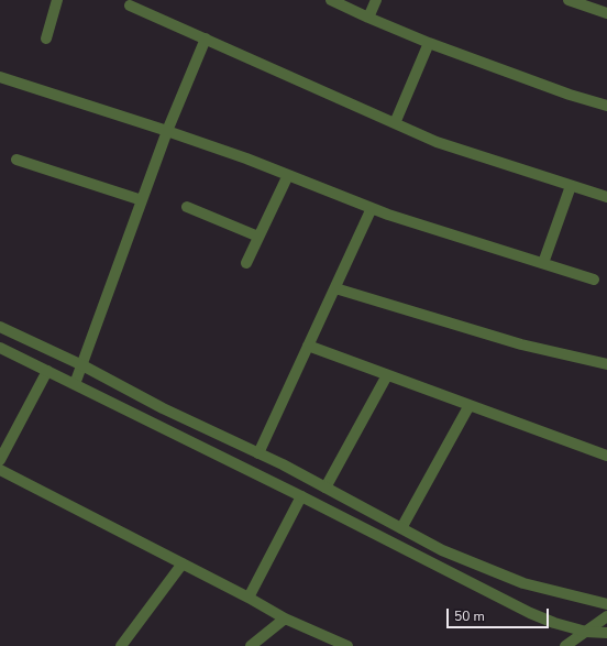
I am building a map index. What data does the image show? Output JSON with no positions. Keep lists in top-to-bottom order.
{
  "scale_bar": "50 m"
}
